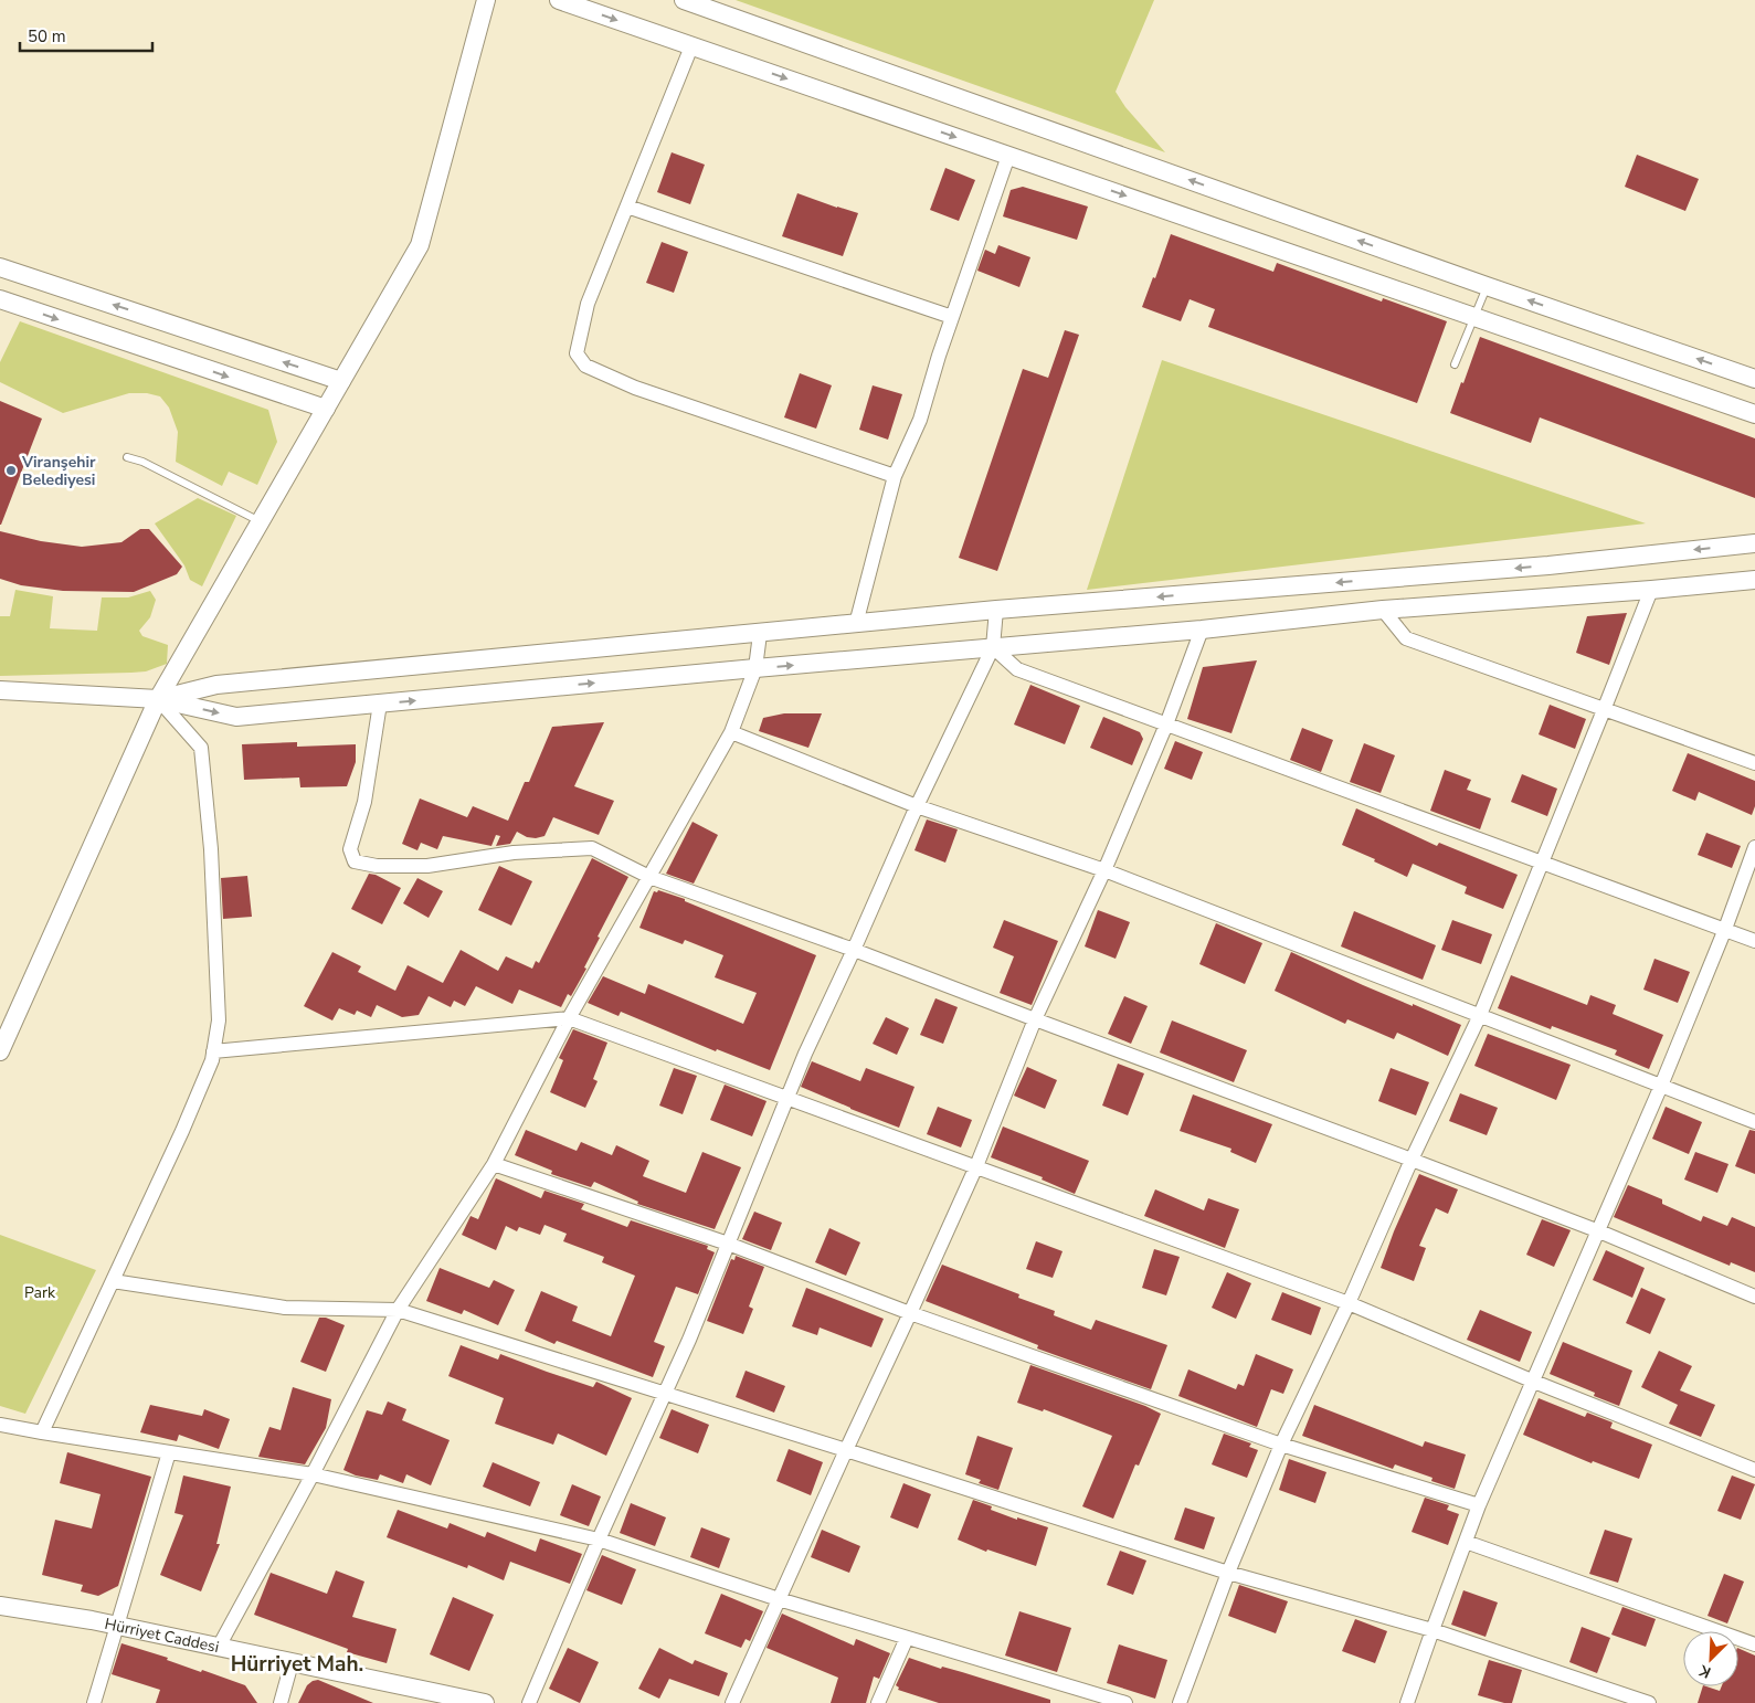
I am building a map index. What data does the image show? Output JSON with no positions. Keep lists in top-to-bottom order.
{
  "streets": {
    "street": ["Hürriyet Caddesi"]
  },
  "districts": ["Hürriyet Mah."],
  "parks": ["Park"],
  "places": ["Viranşehir Belediyesi"],
  "scale_bar": "50 m",
  "north": "bottom left"
}
